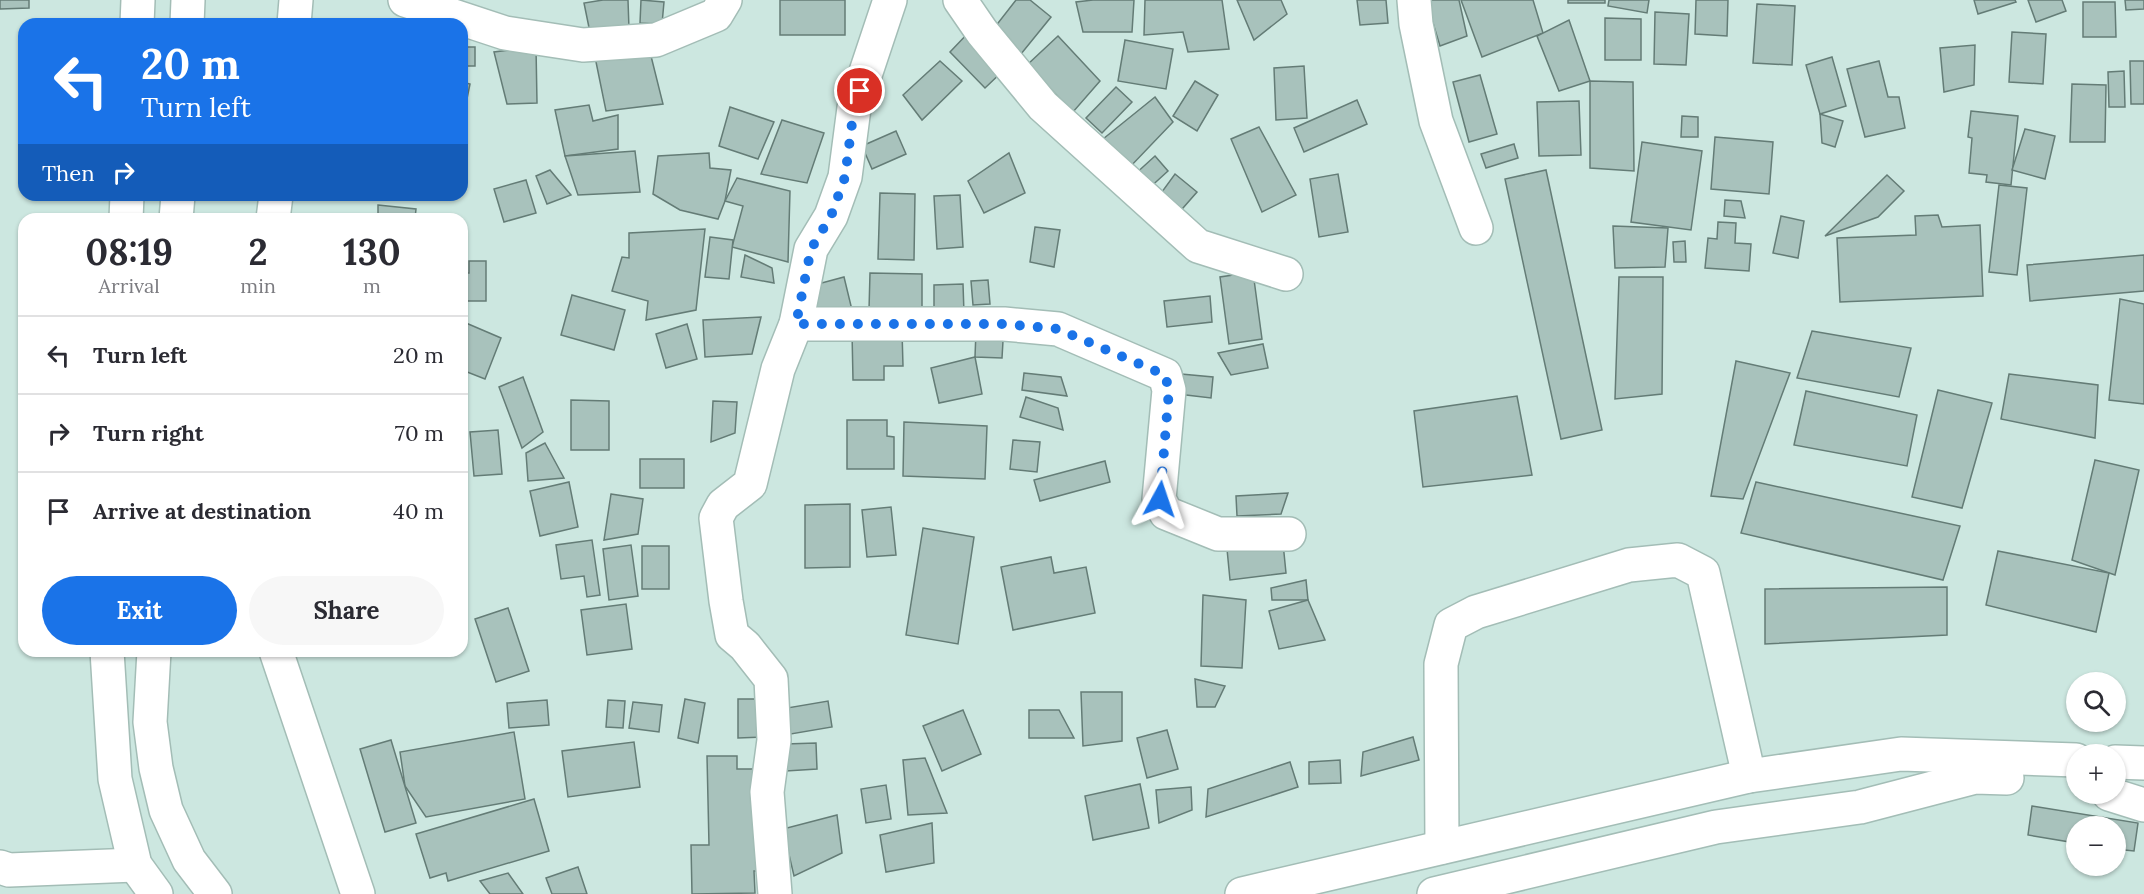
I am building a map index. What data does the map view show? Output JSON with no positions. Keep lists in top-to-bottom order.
{
  "page": {
    "turn": ["20 m", "Turn left"],
    "then": "Then",
    "eta": [
      "08:19",
      "Arrival",
      "2",
      "min",
      "130",
      "m"
    ],
    "list": [
      {
        "name": "Turn left",
        "value": "20 m"
      },
      {
        "name": "Turn right",
        "value": "70 m"
      },
      {
        "name": "Arrive at destination",
        "value": "40 m"
      }
    ],
    "buttons": ["Exit", "Share"],
    "map_buttons": ["+", "−"]
  }
}
